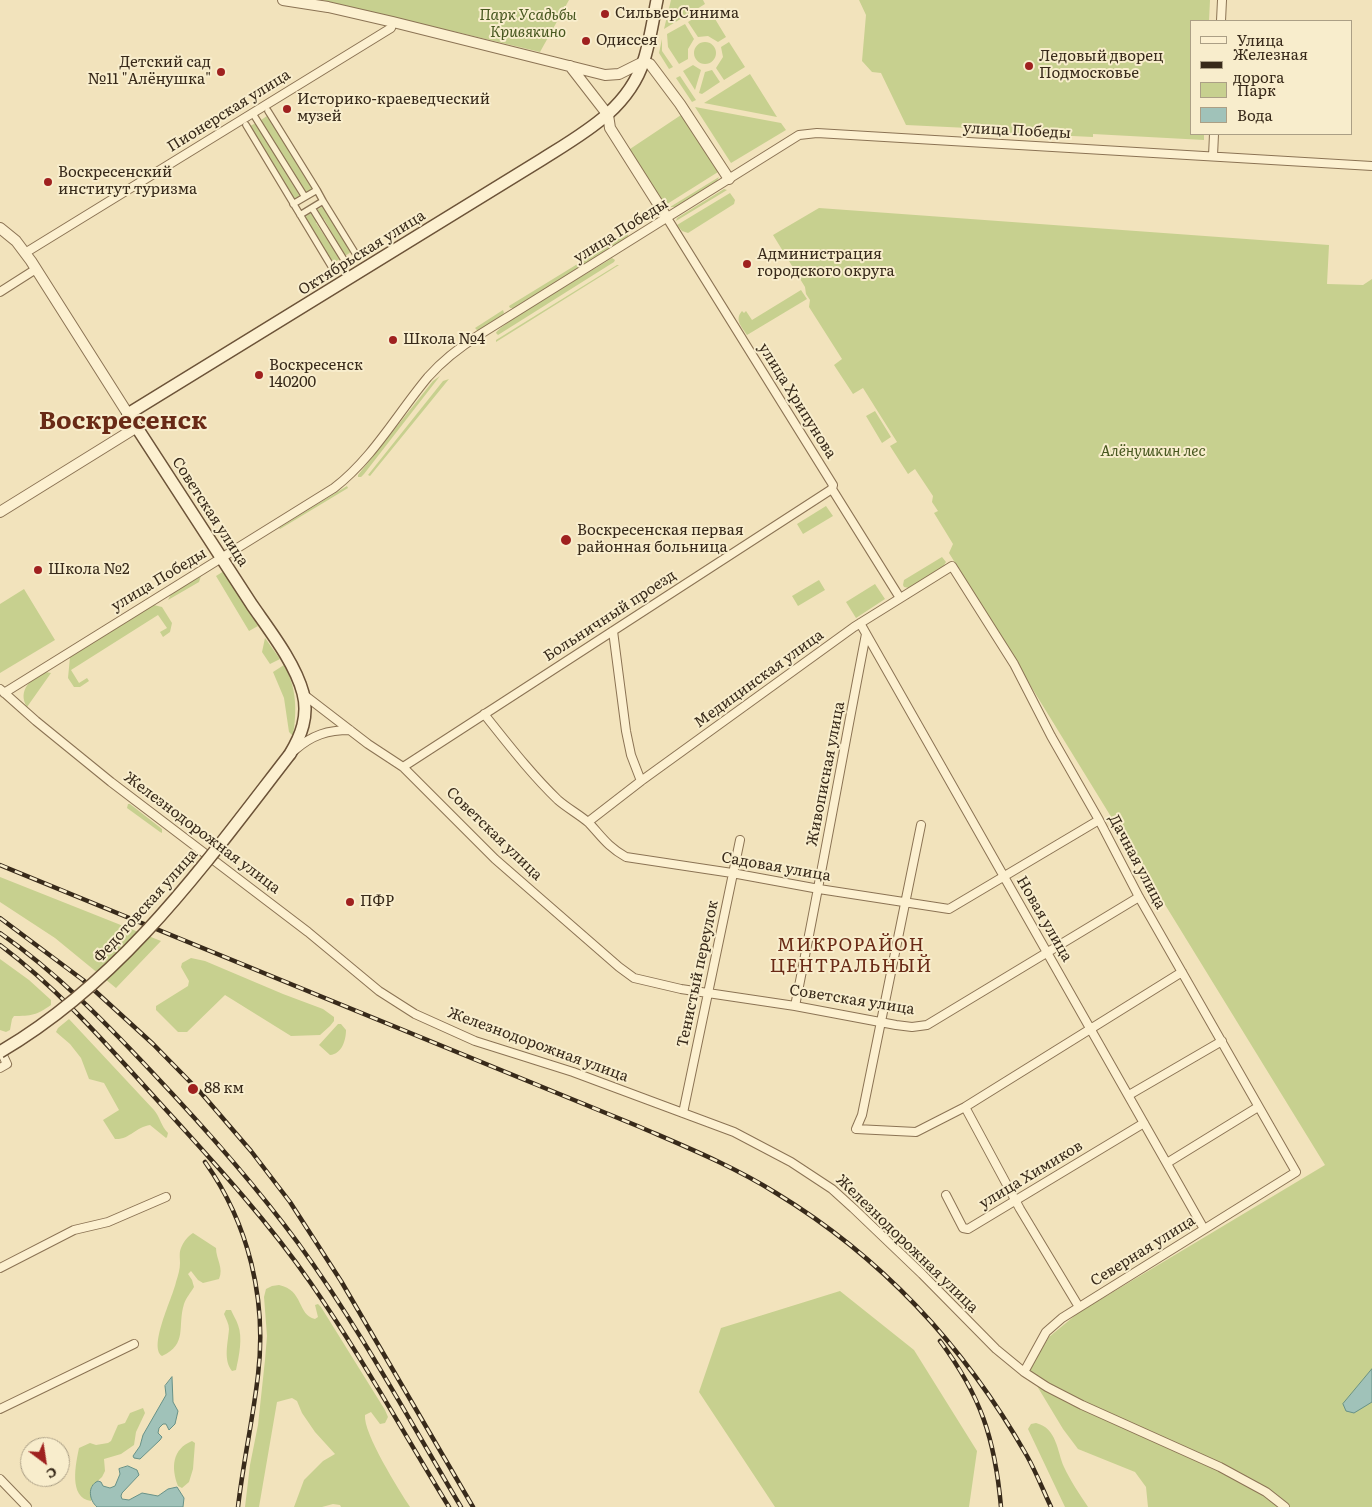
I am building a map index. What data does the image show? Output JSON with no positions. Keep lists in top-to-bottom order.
{
  "streets": {
    "main road": ["Октябрьская улица", "Советская улица", "Федотовская улица"],
    "street": [
      "Пионерская улица",
      "улица Победы",
      "улица Хрипунова",
      "Больничный проезд",
      "Медицинская улица",
      "Живописная улица",
      "Железнодорожная улица",
      "Дачная улица",
      "Садовая улица",
      "Новая улица",
      "Тенистый переулок",
      "улица Химиков",
      "Северная улица"
    ]
  },
  "crossings": [
    ["Пионерская улица", "Советская улица"],
    ["улица Победы", "улица Хрипунова"],
    ["улица Победы", "Советская улица"],
    ["улица Победы", "Железнодорожная улица"],
    ["Октябрьская улица", "Советская улица"],
    ["улица Хрипунова", "Больничный проезд"],
    ["улица Хрипунова", "Медицинская улица"],
    ["Советская улица", "Больничный проезд"],
    ["Советская улица", "Живописная улица"],
    ["Советская улица", "Дачная улица"],
    ["Советская улица", "Федотовская улица"],
    ["Советская улица", "Новая улица"],
    ["Советская улица", "Тенистый переулок"],
    ["Больничный проезд", "Садовая улица"],
    ["Медицинская улица", "Дачная улица"],
    ["Медицинская улица", "Садовая улица"],
    ["Медицинская улица", "Новая улица"],
    ["Живописная улица", "Садовая улица"],
    ["Живописная улица", "Новая улица"],
    ["Железнодорожная улица", "Тенистый переулок"],
    ["Железнодорожная улица", "Северная улица"],
    ["Дачная улица", "Садовая улица"],
    ["Дачная улица", "Северная улица"],
    ["Садовая улица", "Новая улица"],
    ["Садовая улица", "Тенистый переулок"],
    ["Новая улица", "улица Химиков"],
    ["Новая улица", "Северная улица"]
  ],
  "districts": ["Воскресенск", "МИКРОРАЙОН ЦЕНТРАЛЬНЫЙ"],
  "parks": ["Парк Усадьбы Кривякино", "Алёнушкин лес"],
  "places": [
    "СильверСинима",
    "Одиссея",
    "Ледовый дворец Подмосковье",
    "Детский сад №11 \"Алёнушка\"",
    "Историко-краеведческий музей",
    "Воскресенский институт туризма",
    "Администрация городского округа",
    "Школа №4",
    "Воскресенск 140200",
    "Воскресенская первая районная больница",
    "Школа №2",
    "ПФР",
    "88 км"
  ],
  "legend": [
    "Улица",
    "Железная дорога",
    "Парк",
    "Вода"
  ],
  "north": "bottom right"
}
